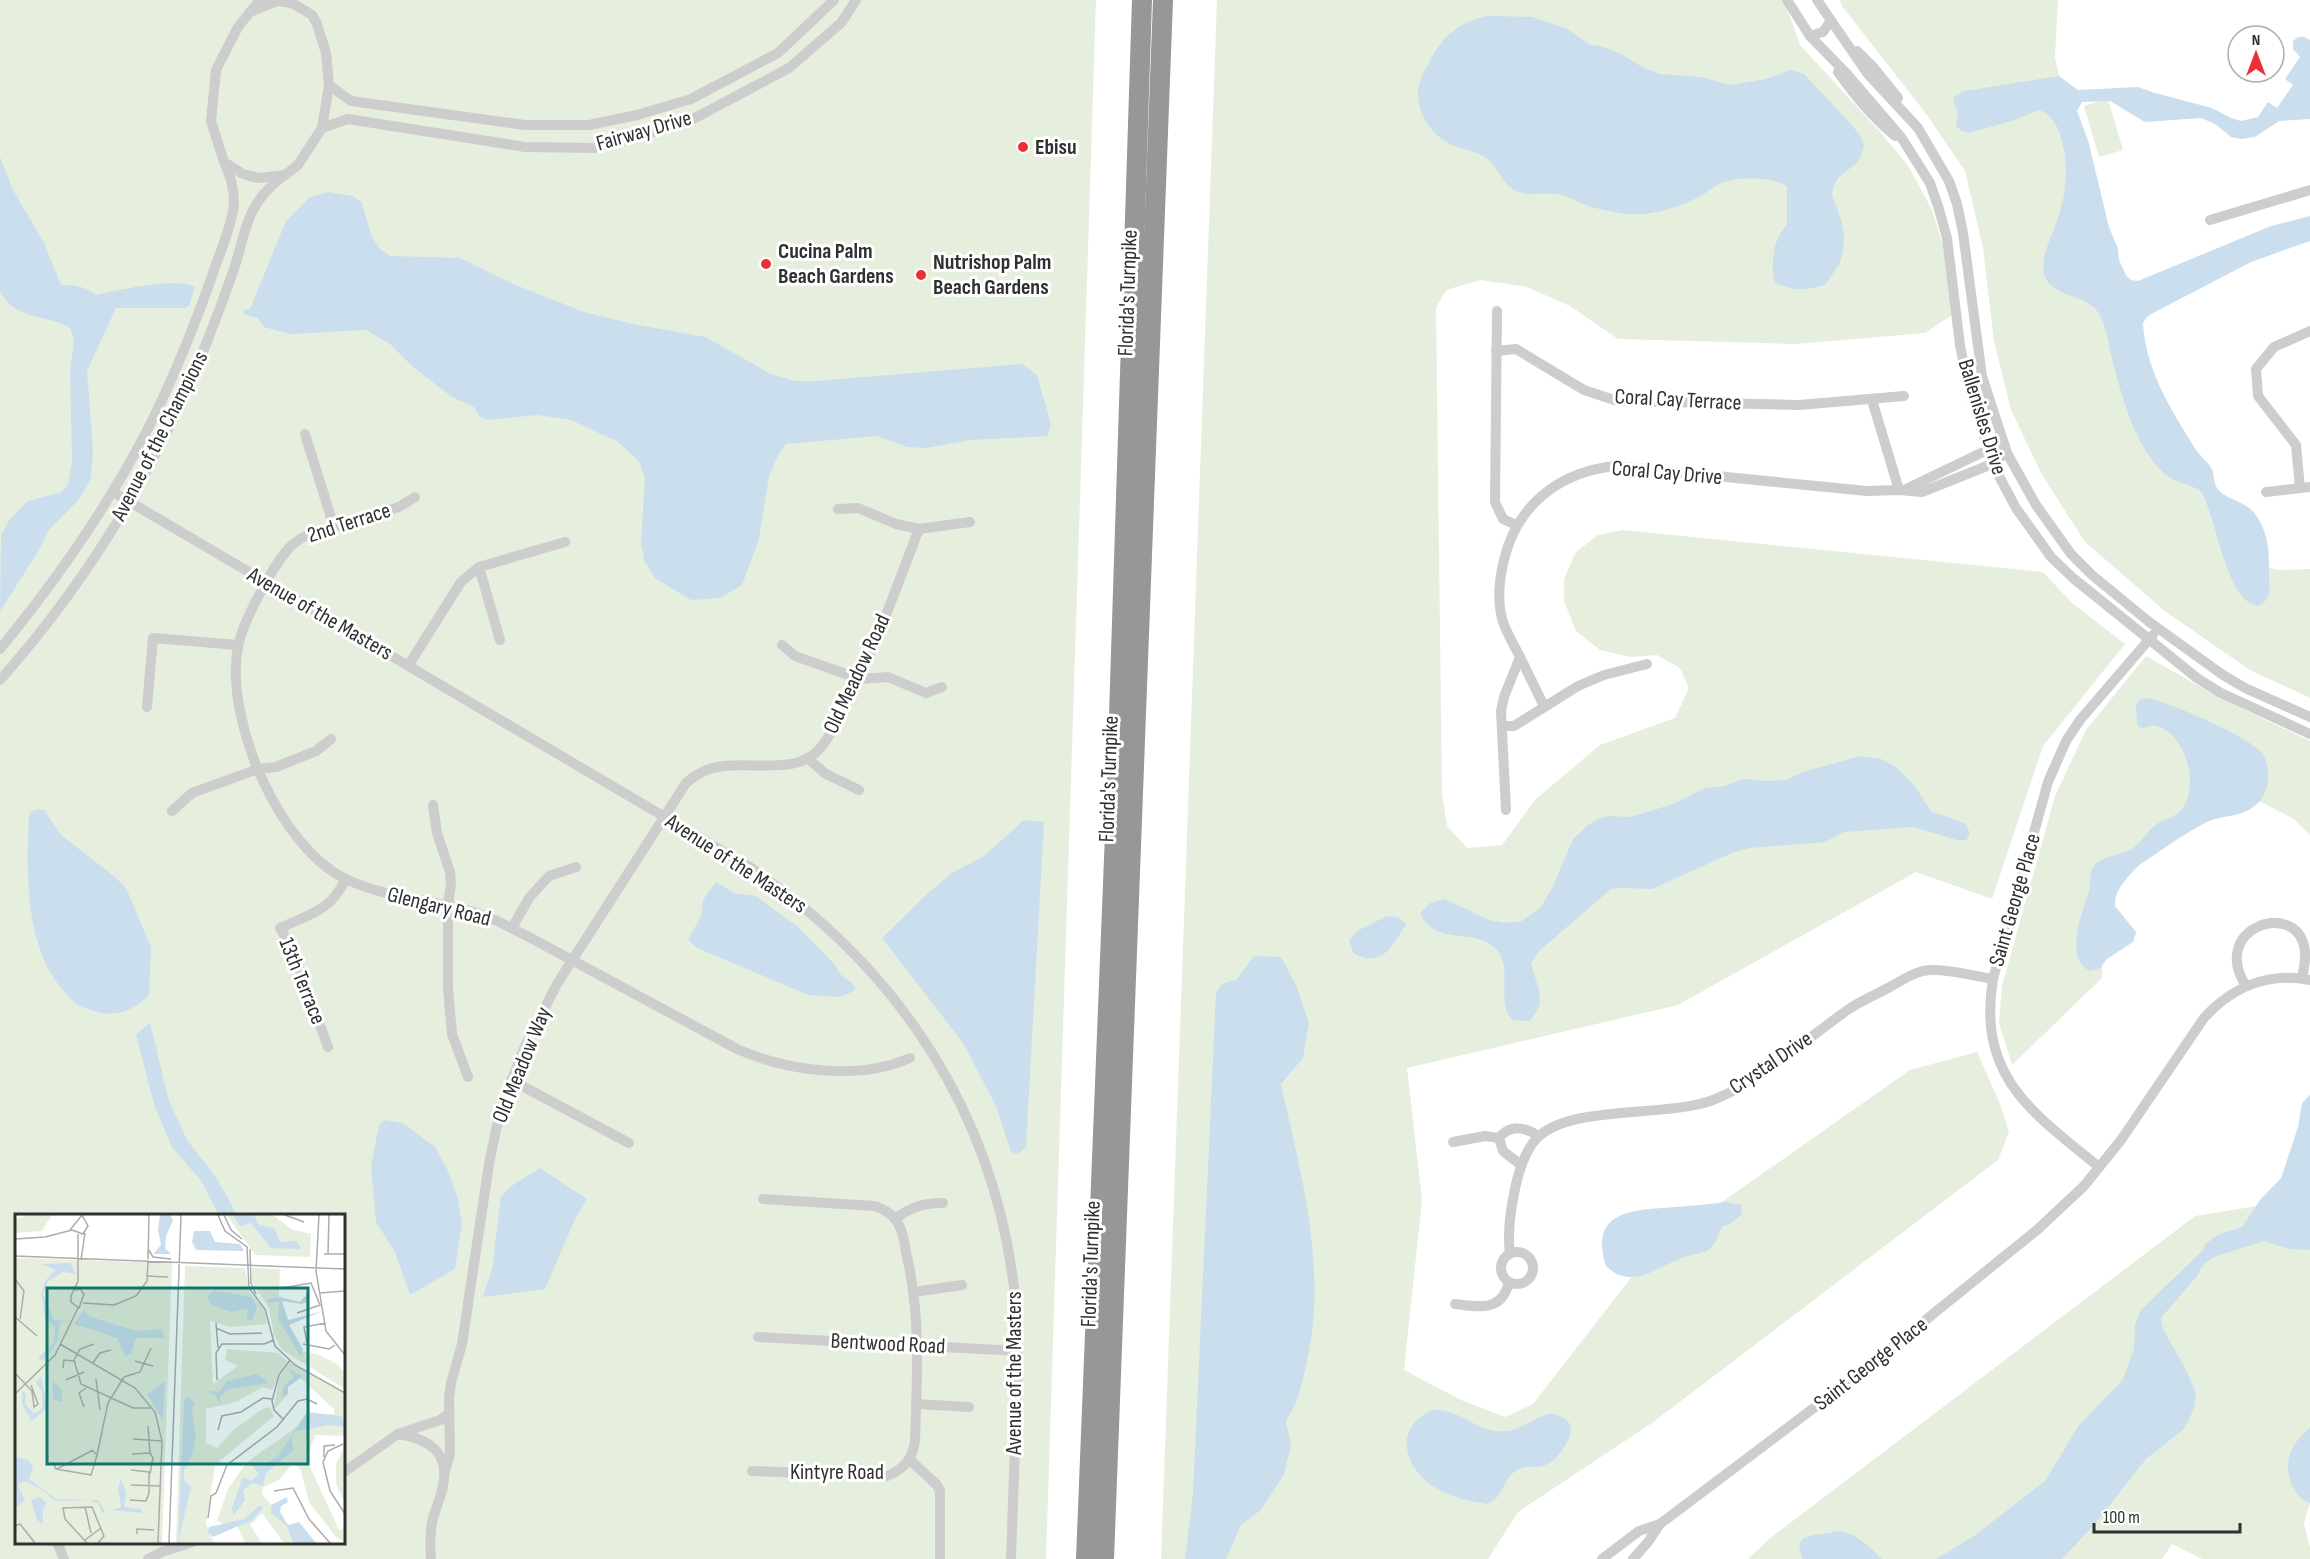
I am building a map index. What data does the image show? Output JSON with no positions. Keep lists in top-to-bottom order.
{
  "streets": {
    "highway": ["Florida's Turnpike"],
    "street": [
      "Fairway Drive",
      "Coral Cay Terrace",
      "Ballenisles Drive",
      "Avenue of the Champions",
      "Coral Cay Drive",
      "2nd Terrace",
      "Avenue of the Masters",
      "Old Meadow Road",
      "Saint George Place",
      "Glengary Road",
      "13th Terrace",
      "Crystal Drive",
      "Old Meadow Way",
      "Bentwood Road",
      "Kintyre Road"
    ]
  },
  "crossings": [
    ["Fairway Drive", "Avenue of the Champions"],
    ["Ballenisles Drive", "Coral Cay Drive"],
    ["Ballenisles Drive", "Saint George Place"],
    ["Avenue of the Champions", "Avenue of the Masters"],
    ["2nd Terrace", "Avenue of the Masters"],
    ["2nd Terrace", "Glengary Road"],
    ["Avenue of the Masters", "Old Meadow Road"],
    ["Avenue of the Masters", "Glengary Road"],
    ["Avenue of the Masters", "Old Meadow Way"],
    ["Avenue of the Masters", "Bentwood Road"],
    ["Old Meadow Road", "Old Meadow Way"],
    ["Saint George Place", "Crystal Drive"],
    ["Glengary Road", "13th Terrace"],
    ["Glengary Road", "Old Meadow Way"],
    ["Bentwood Road", "Kintyre Road"]
  ],
  "places": ["Ebisu", "Cucina Palm Beach Gardens", "Nutrishop Palm Beach Gardens"],
  "scale_bar": "100 m",
  "north": "top"
}
